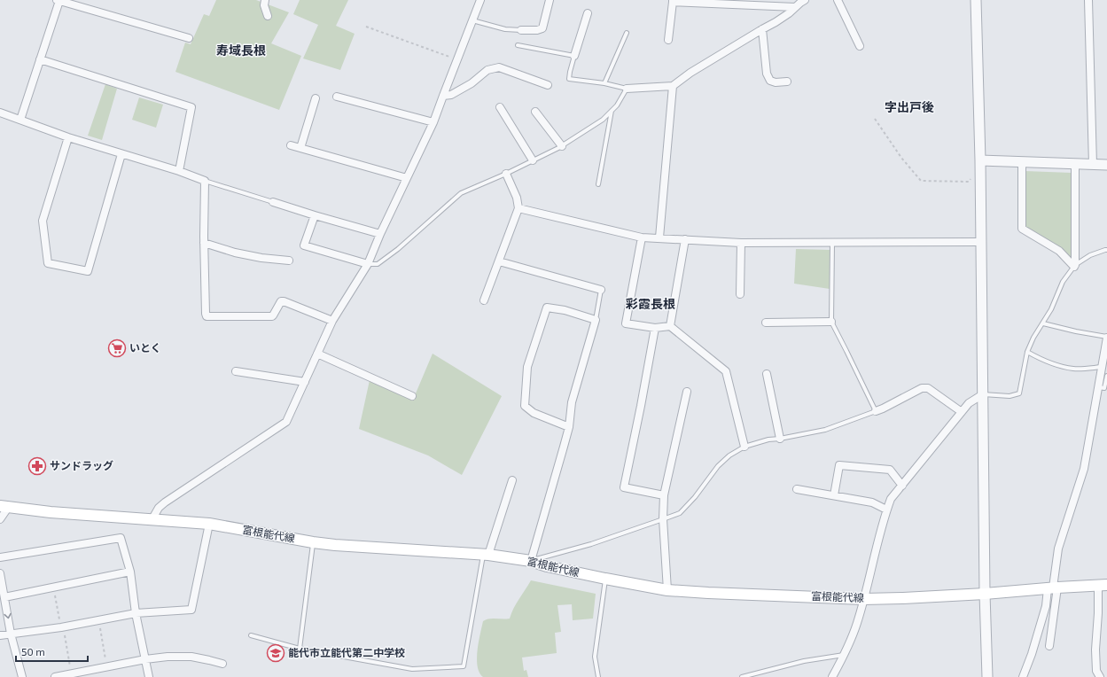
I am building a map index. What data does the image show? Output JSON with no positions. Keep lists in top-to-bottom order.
{
  "streets": {
    "main road": ["富根能代線"]
  },
  "districts": ["寿域長根", "字出戸後", "彩霞長根"],
  "places": {
    "supermarket": ["いとく"],
    "pharmacy": ["サンドラッグ"],
    "school or university": ["能代市立能代第二中学校"]
  },
  "scale_bar": "50 m"
}
